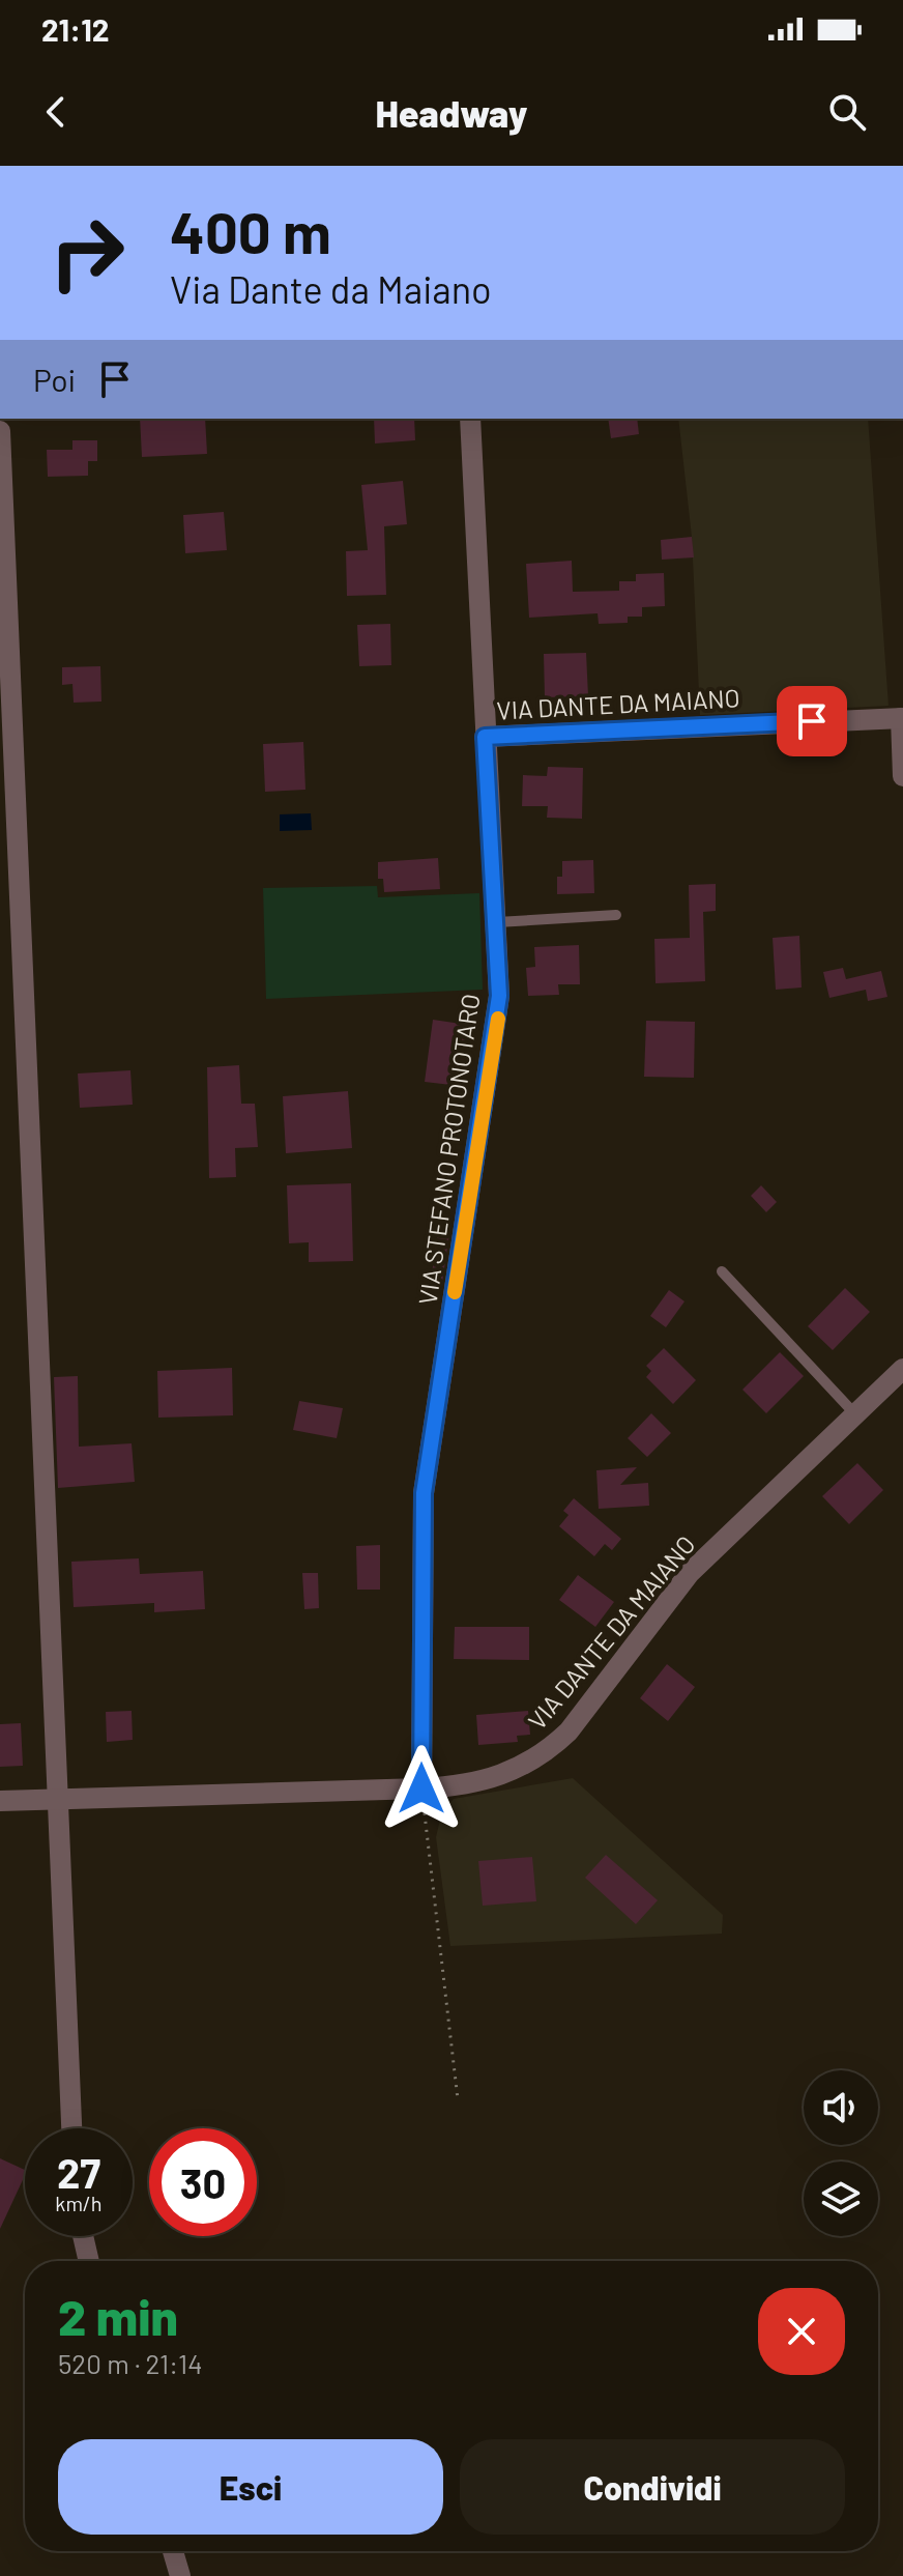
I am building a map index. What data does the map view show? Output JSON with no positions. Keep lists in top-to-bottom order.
{
  "streets": {
    "street": ["VIA DANTE DA MAIANO", "VIA STEFANO PROTONOTARO"]
  },
  "crossings": [
    ["VIA DANTE DA MAIANO", "VIA STEFANO PROTONOTARO"]
  ],
  "page": {
    "status": "21:12",
    "header": "Headway",
    "turn": ["400 m", "Via Dante da Maiano"],
    "then": "Poi",
    "speed": "27 km/h",
    "limit": "30",
    "heading": ["2 min", "520 m · 21:14"],
    "buttons": ["Esci", "Condividi"]
  }
}
